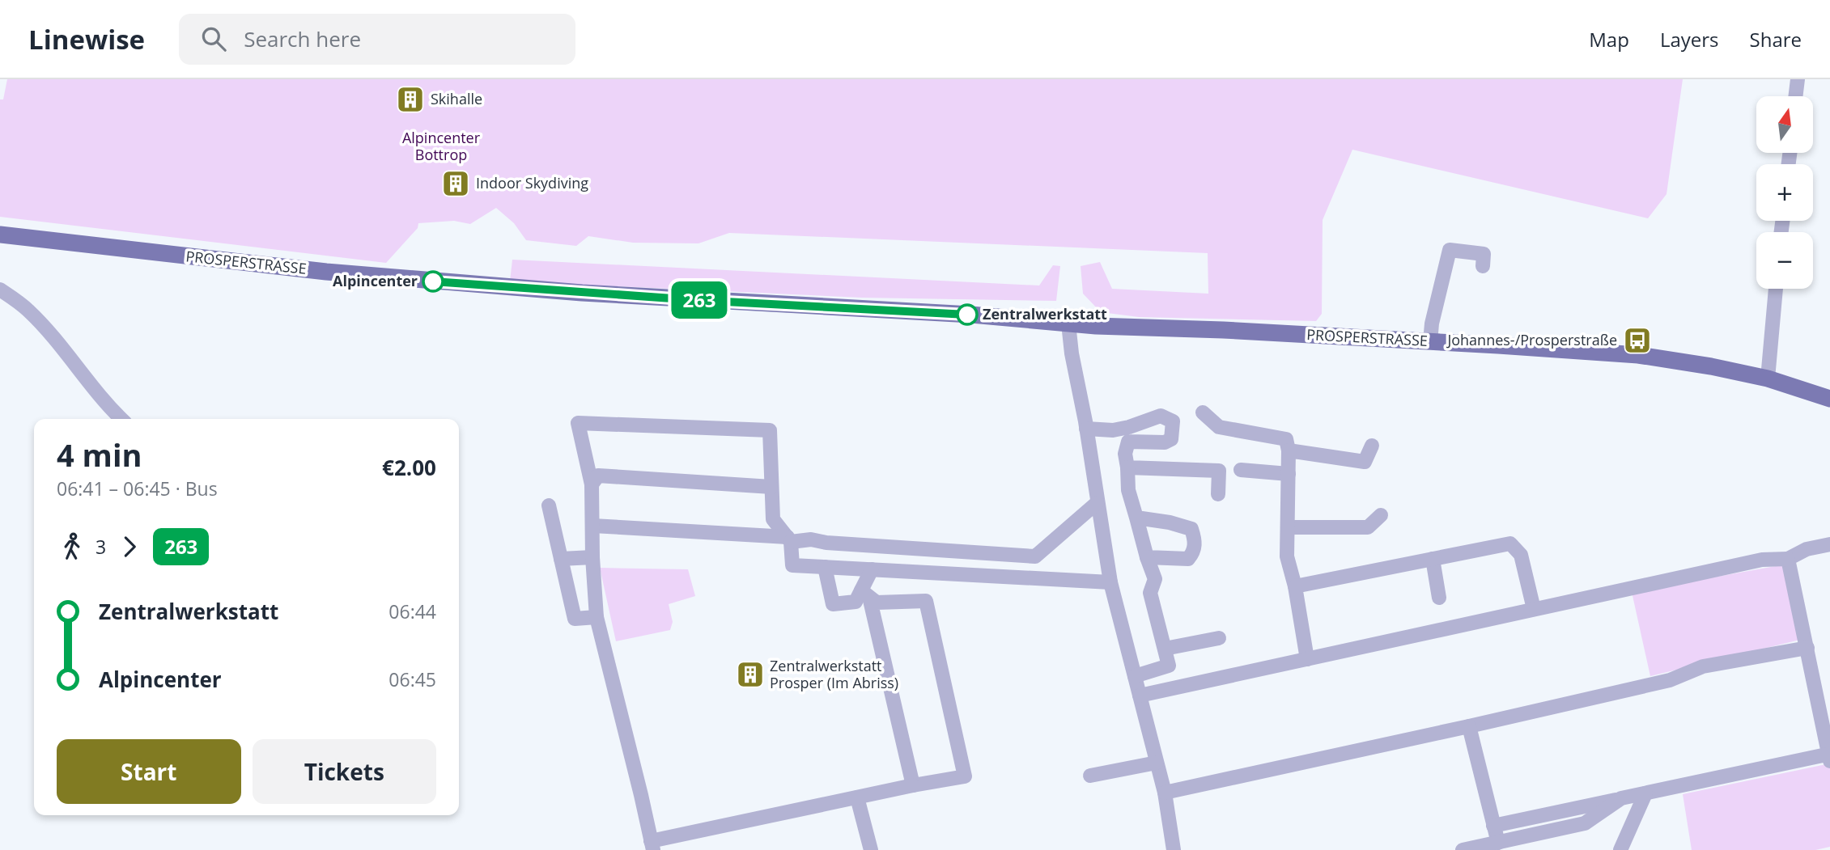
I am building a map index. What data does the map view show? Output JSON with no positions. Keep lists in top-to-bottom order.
{
  "streets": {
    "main road": ["PROSPERSTRASSE"]
  },
  "parks": ["Alpincenter Bottrop"],
  "places": {
    "building": ["Skihalle", "Indoor Skydiving", "Zentralwerkstatt Prosper (Im Abriss)"],
    "other": ["Alpincenter", "Zentralwerkstatt"],
    "bus stop": ["Johannes-/Prosperstraße"]
  },
  "lines": ["bus line 263"],
  "north": "top",
  "page": {
    "header": "Linewise",
    "search": "Search here",
    "nav": ["Map", "Layers", "Share"],
    "on_map": "263",
    "map_buttons": ["+", "−"],
    "heading": ["4 min", "06:41 – 06:45 · Bus", "€2.00"],
    "legs": ["3", "263"],
    "list": [
      {
        "name": "Zentralwerkstatt",
        "value": "06:44"
      },
      {
        "name": "Alpincenter",
        "value": "06:45"
      }
    ],
    "buttons": ["Start", "Tickets"]
  }
}
